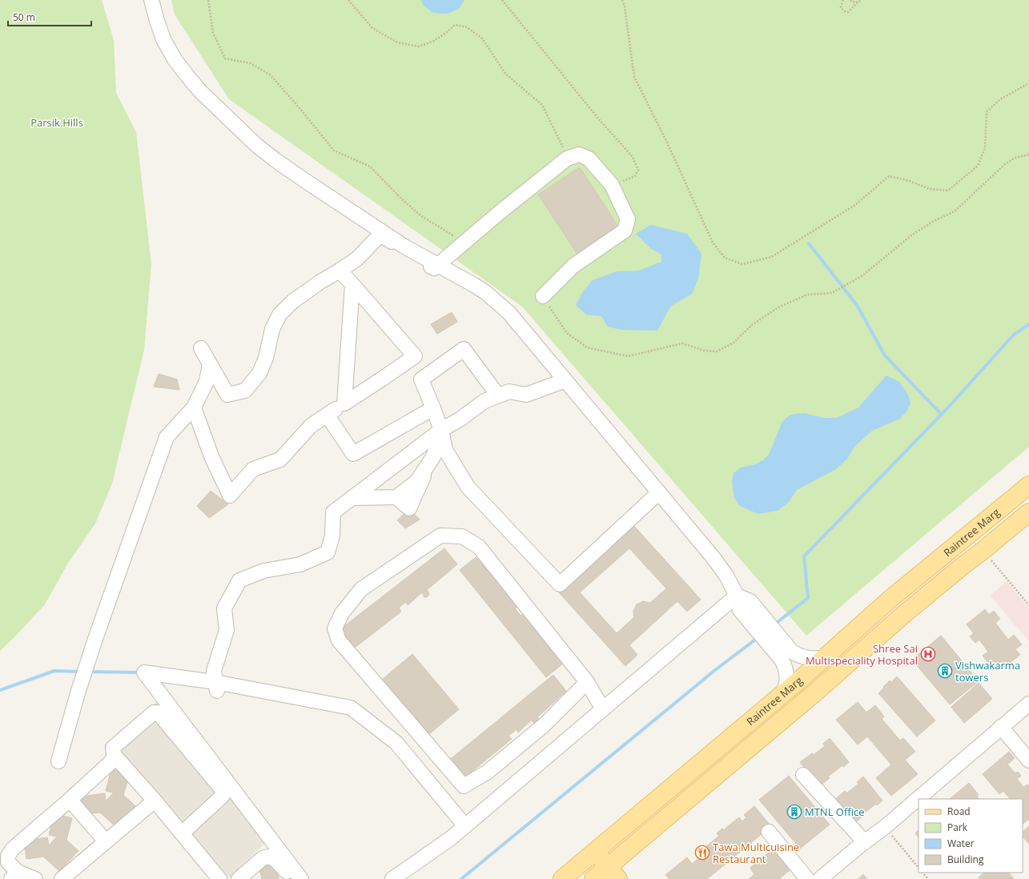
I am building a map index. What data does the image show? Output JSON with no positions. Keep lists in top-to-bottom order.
{
  "streets": {
    "main road": ["Raintree Marg"]
  },
  "parks": ["Parsik Hills"],
  "places": {
    "hospital": ["Shree Sai Multispeciality Hospital"],
    "building": ["Vishwakarma towers", "MTNL Office"],
    "restaurant": ["Tawa Multicuisine Restaurant"]
  },
  "legend": [
    "Road",
    "Park",
    "Water",
    "Building"
  ],
  "scale_bar": "50 m"
}
